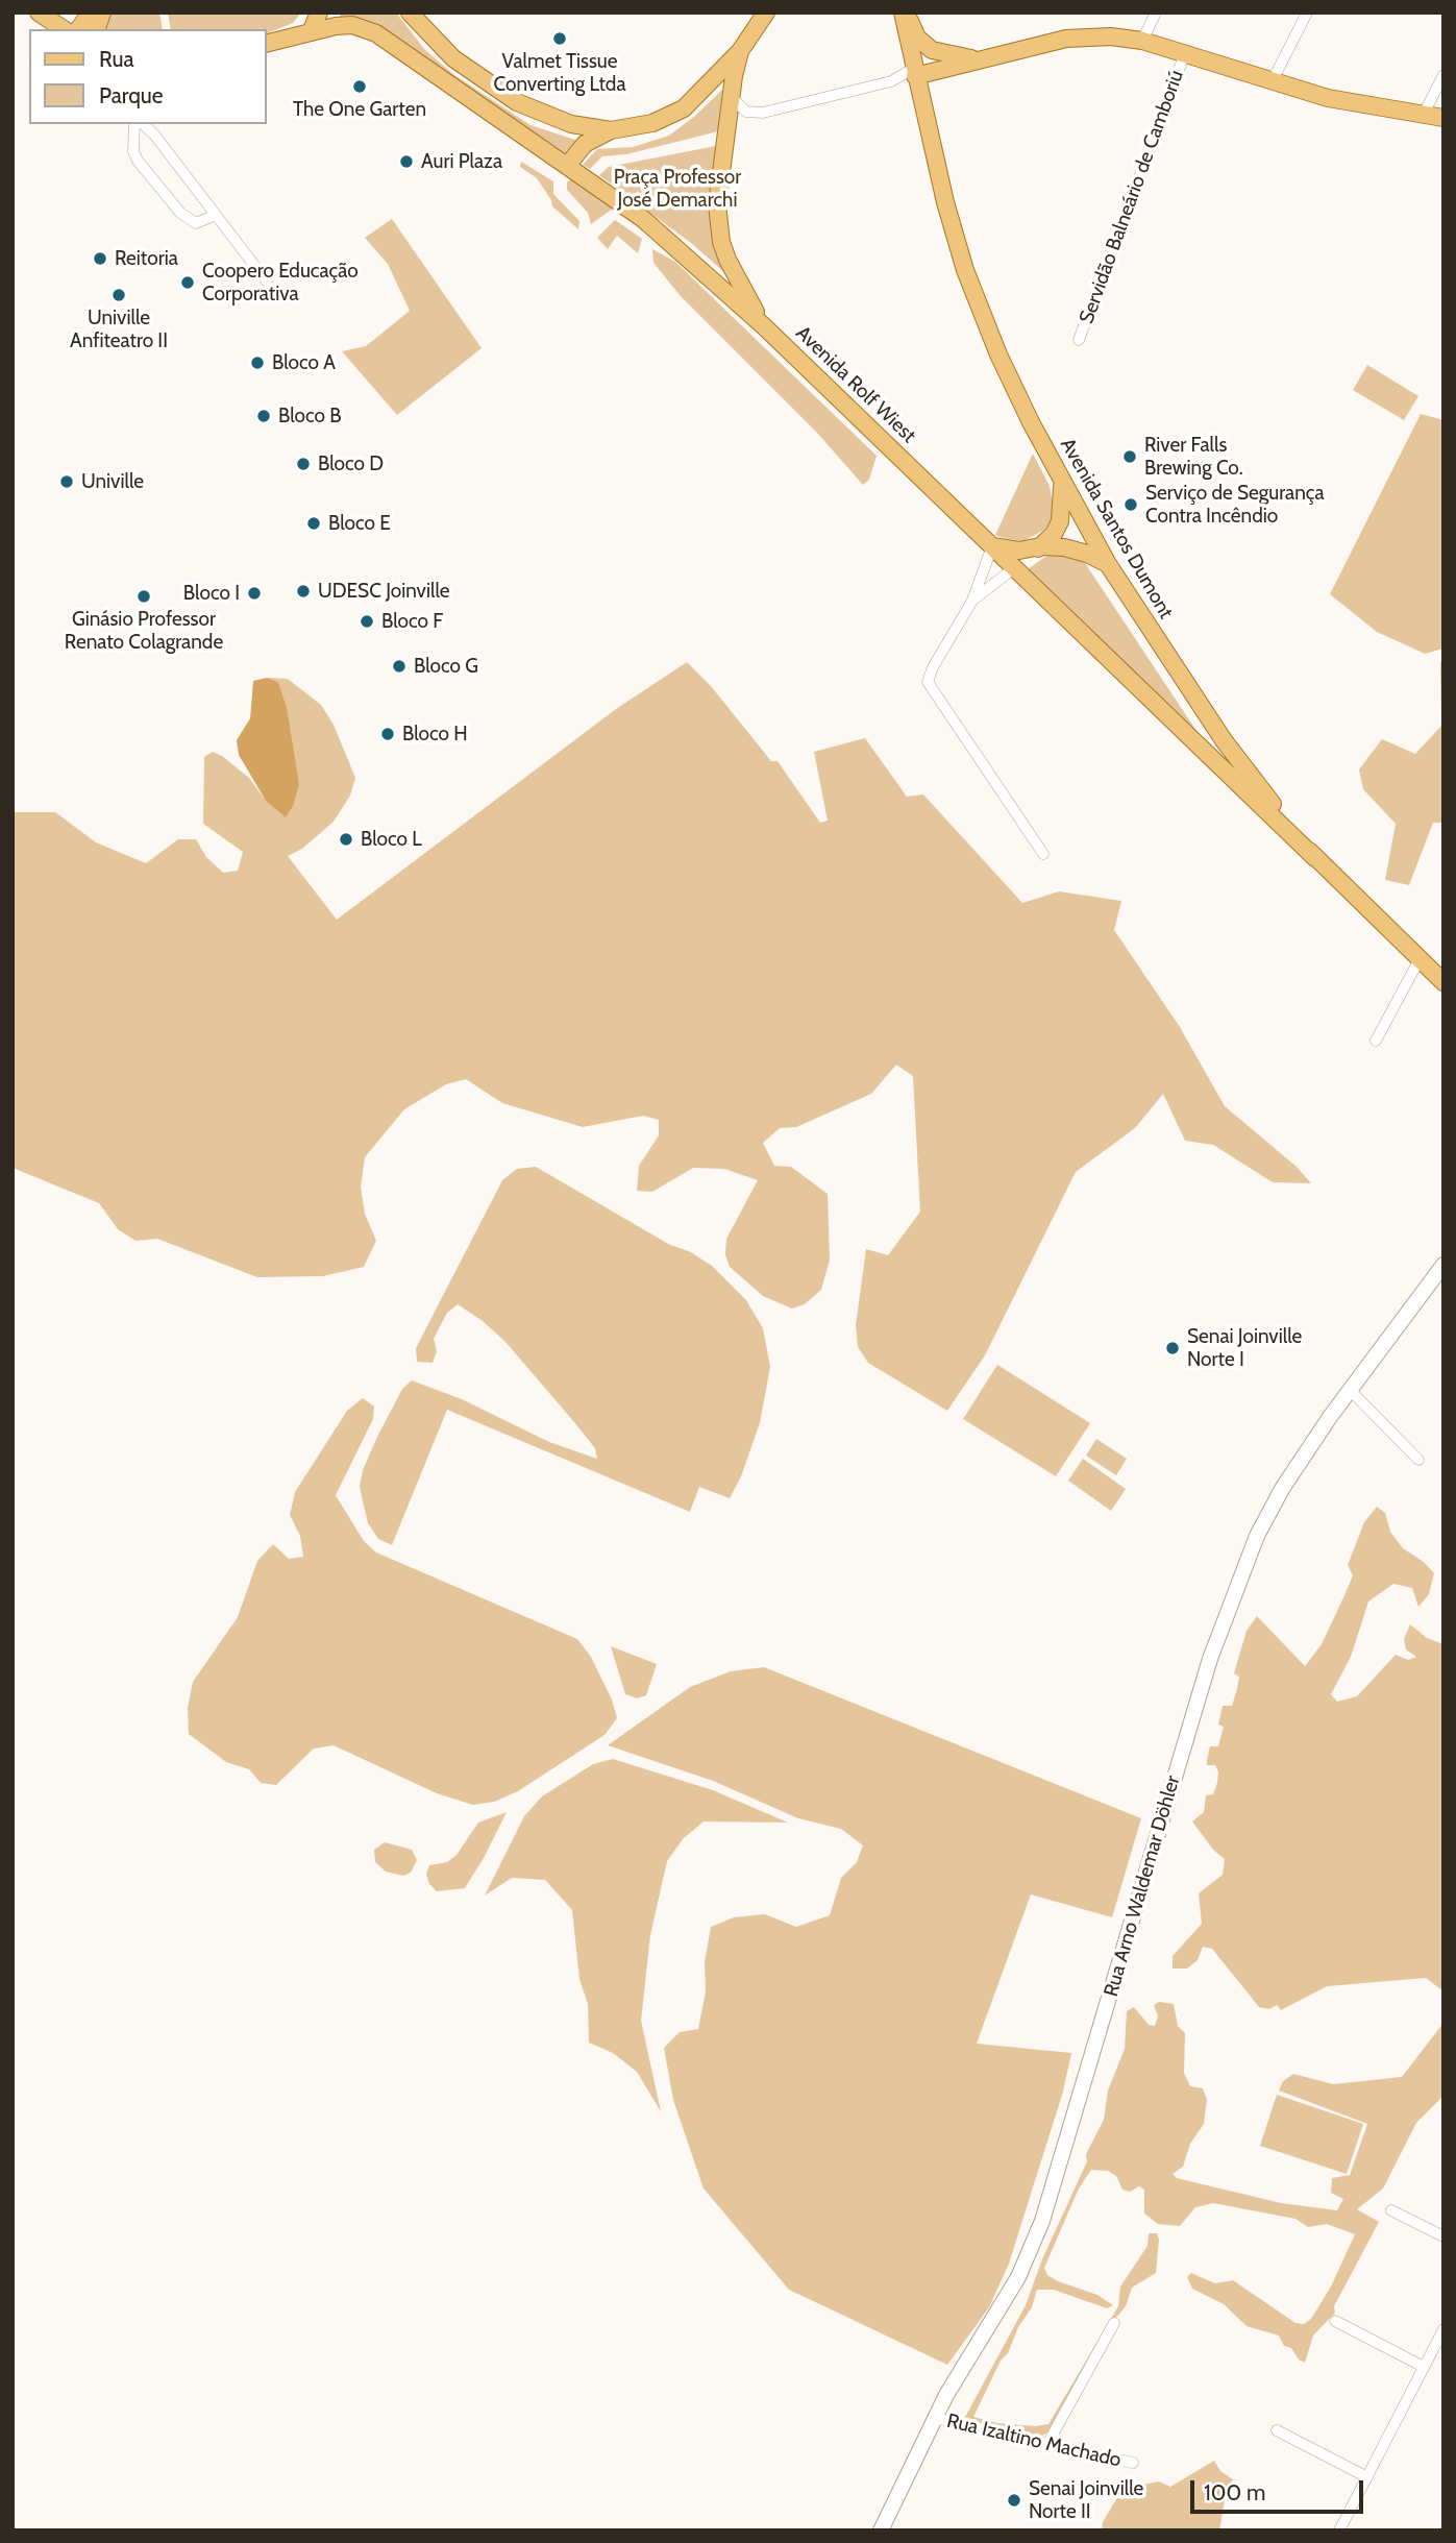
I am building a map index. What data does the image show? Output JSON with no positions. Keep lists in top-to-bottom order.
{
  "streets": {
    "main road": ["Avenida Rolf Wiest", "Avenida Santos Dumont", "Rua Arno Waldemar Döhler"],
    "street": ["Servidão Balneário de Camboriú", "Rua Izaltino Machado"]
  },
  "crossings": [
    ["Avenida Rolf Wiest", "Avenida Santos Dumont"],
    ["Rua Arno Waldemar Döhler", "Rua Izaltino Machado"]
  ],
  "parks": ["Praça Professor José Demarchi"],
  "places": [
    "Valmet Tissue Converting Ltda",
    "The One Garten",
    "Auri Plaza",
    "Reitoria",
    "Coopero Educação Corporativa",
    "Univille Anfiteatro II",
    "Bloco A",
    "Bloco B",
    "River Falls Brewing Co.",
    "Bloco D",
    "Univille",
    "Serviço de Segurança Contra Incêndio",
    "Bloco E",
    "UDESC Joinville",
    "Bloco I",
    "Ginásio Professor Renato Colagrande",
    "Bloco F",
    "Bloco G",
    "Bloco H",
    "Bloco L",
    "Senai Joinville Norte I",
    "Senai Joinville Norte II"
  ],
  "legend": ["Rua", "Parque"],
  "scale_bar": "100 m"
}
